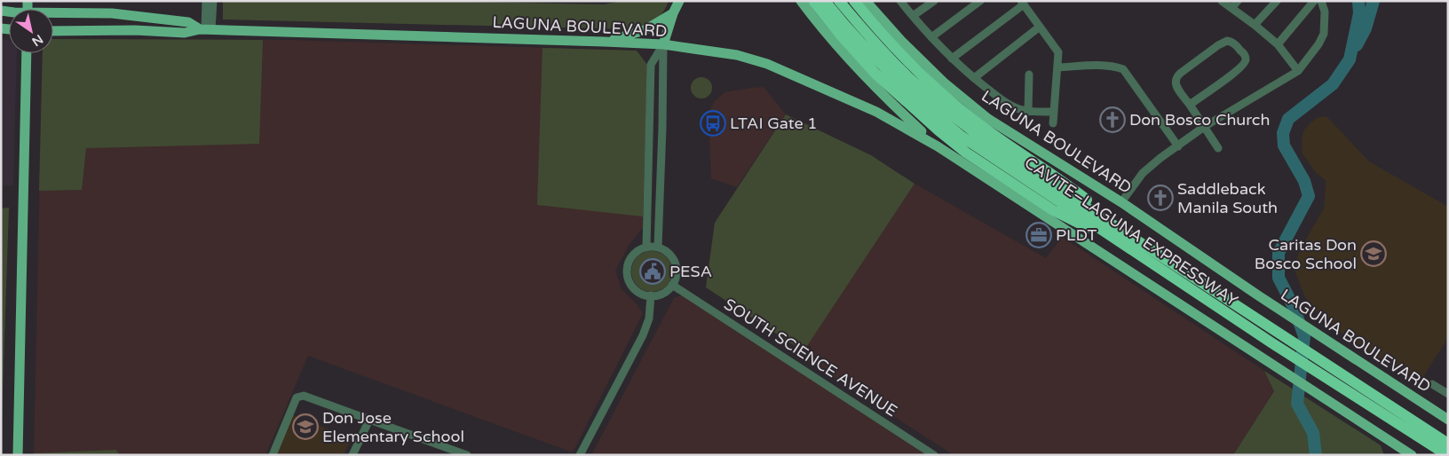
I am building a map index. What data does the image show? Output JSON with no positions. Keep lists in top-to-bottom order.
{
  "streets": {
    "highway": ["CAVITE–LAGUNA EXPRESSWAY"],
    "main road": ["LAGUNA BOULEVARD"],
    "street": ["SOUTH SCIENCE AVENUE"]
  },
  "places": {
    "church": ["Don Bosco Church", "Saddleback Manila South"],
    "bus stop": ["LTAI Gate 1"],
    "office": ["PLDT"],
    "school or university": ["Caritas Don Bosco School", "Don Jose Elementary School"],
    "public building": ["PESA"]
  },
  "north": "bottom right"
}
